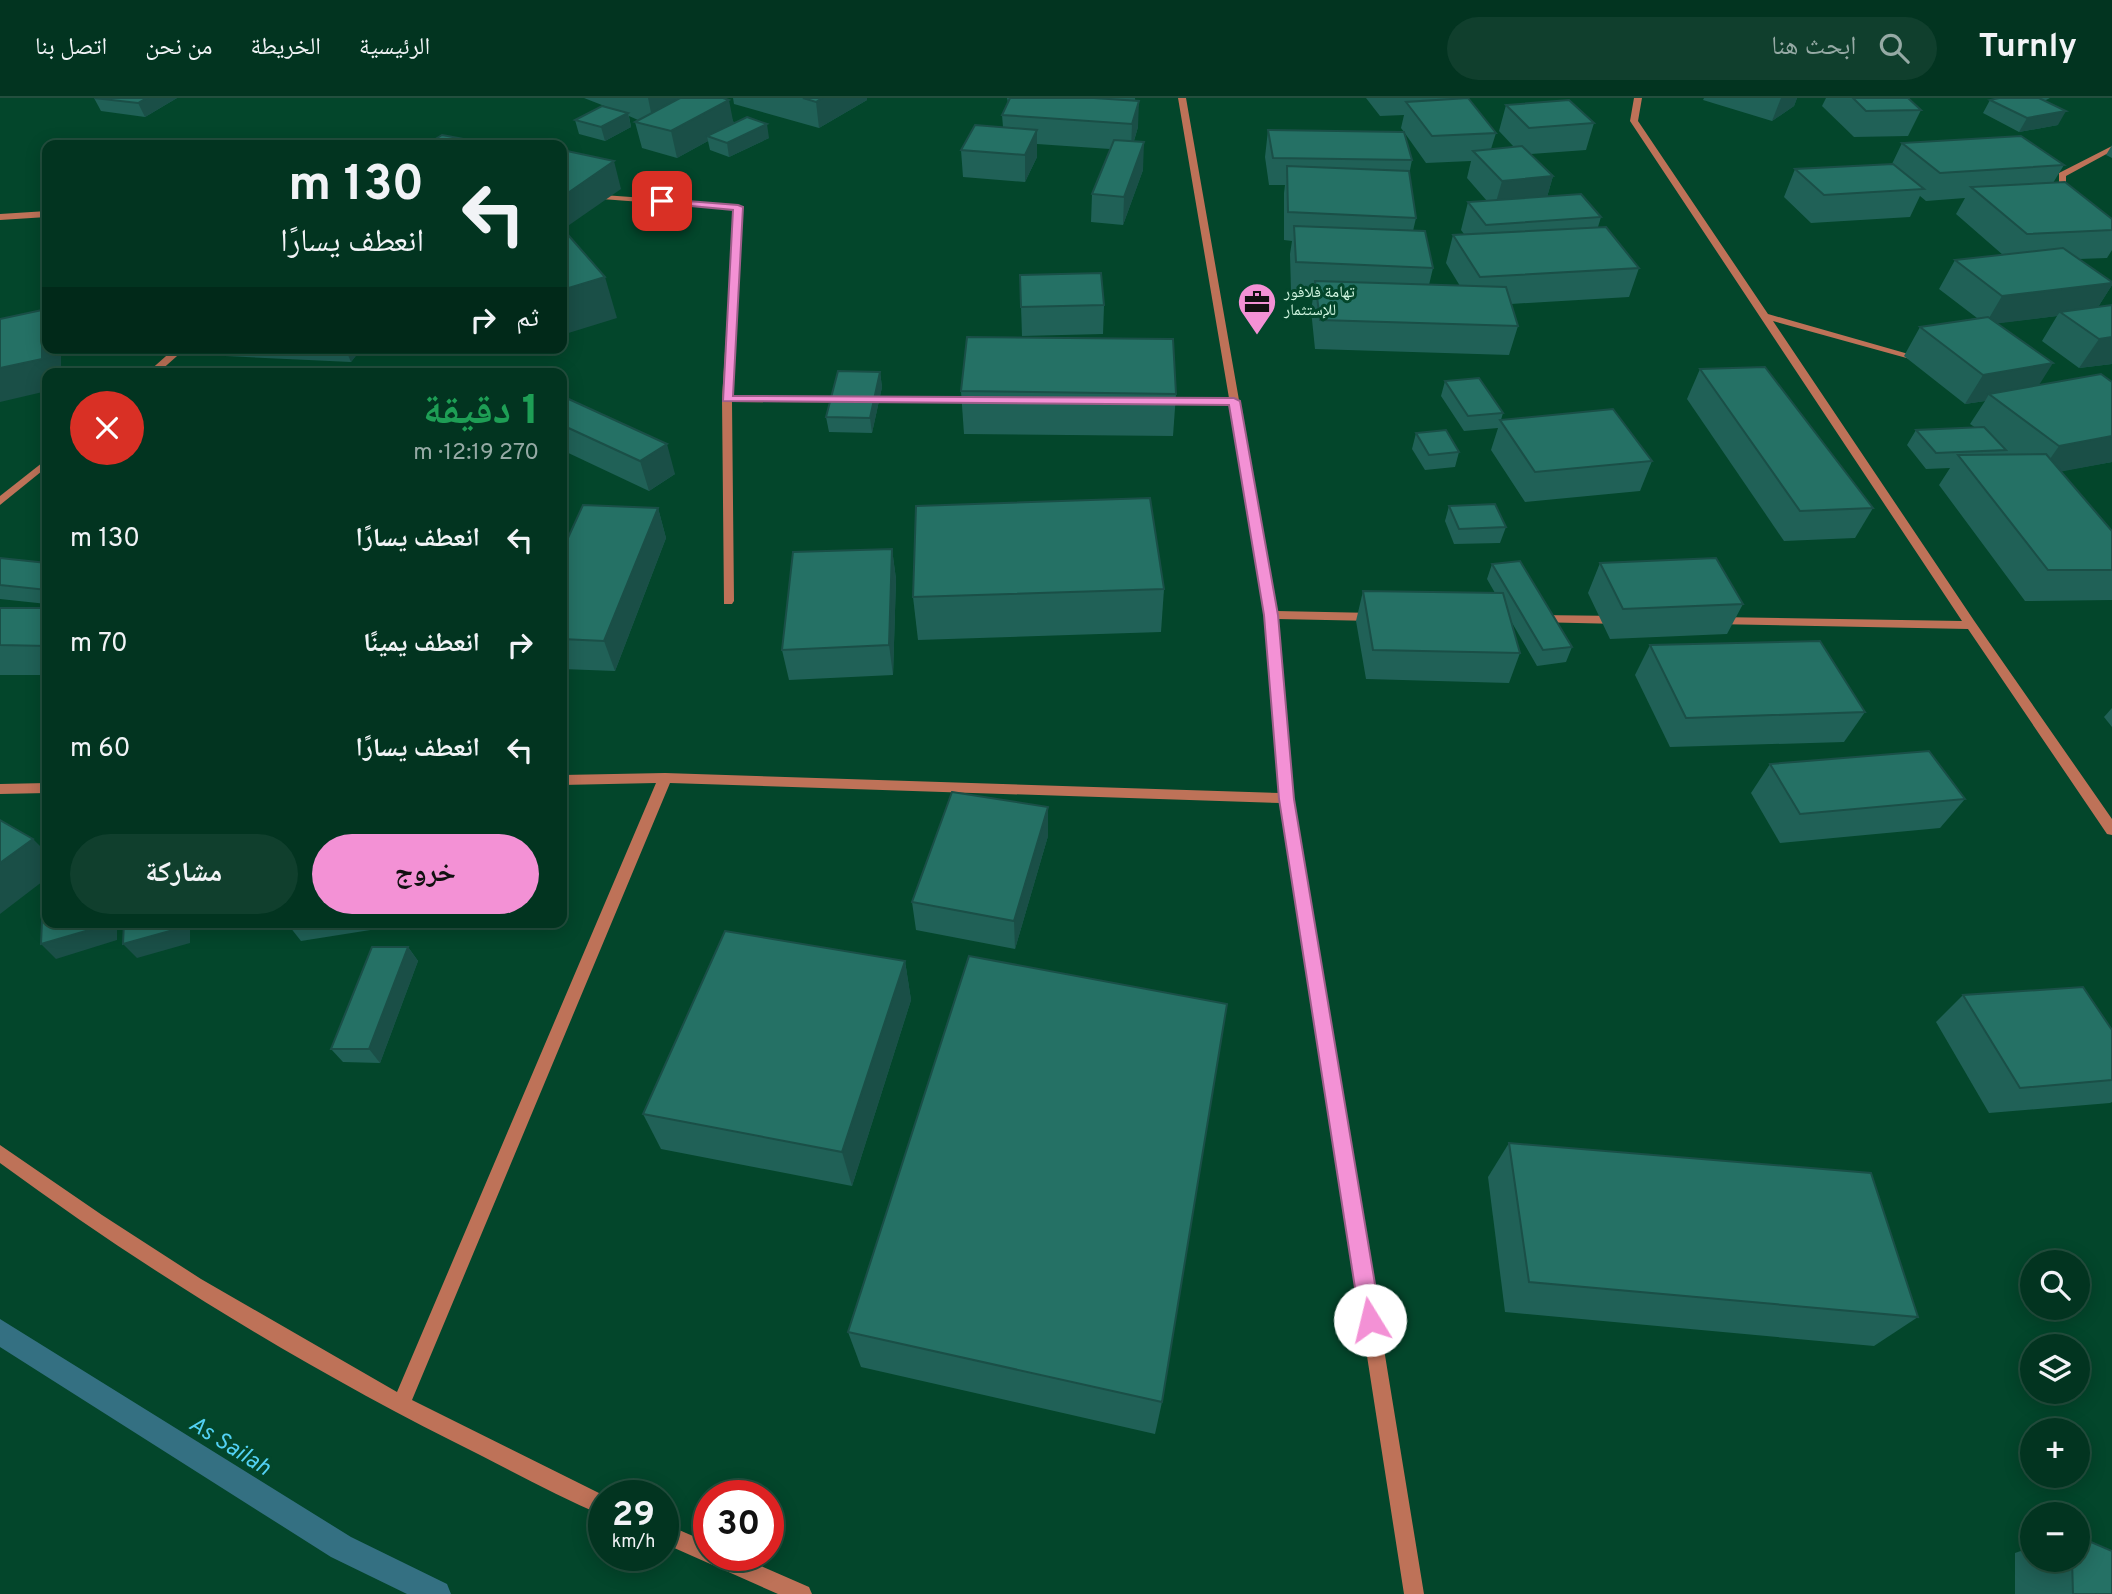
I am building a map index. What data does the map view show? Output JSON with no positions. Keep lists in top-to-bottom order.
{
  "water": ["As Sailah"],
  "places": {
    "office": ["تهامة فلافور للإستثمار"]
  },
  "page": {
    "header": "Turnly",
    "search": "ابحث هنا",
    "nav": [
      "الرئيسية",
      "الخريطة",
      "من نحن",
      "اتصل بنا"
    ],
    "turn": ["130 m", "انعطف يسارًا"],
    "then": "ثم",
    "heading": ["1 دقيقة", "270 m · 12:19"],
    "list": [
      {
        "name": "انعطف يسارًا",
        "value": "130 m"
      },
      {
        "name": "انعطف يمينًا",
        "value": "70 m"
      },
      {
        "name": "انعطف يسارًا",
        "value": "60 m"
      }
    ],
    "buttons": ["خروج", "مشاركة"],
    "map_buttons": ["+", "−"],
    "speed": "29 km/h",
    "limit": "30"
  }
}
